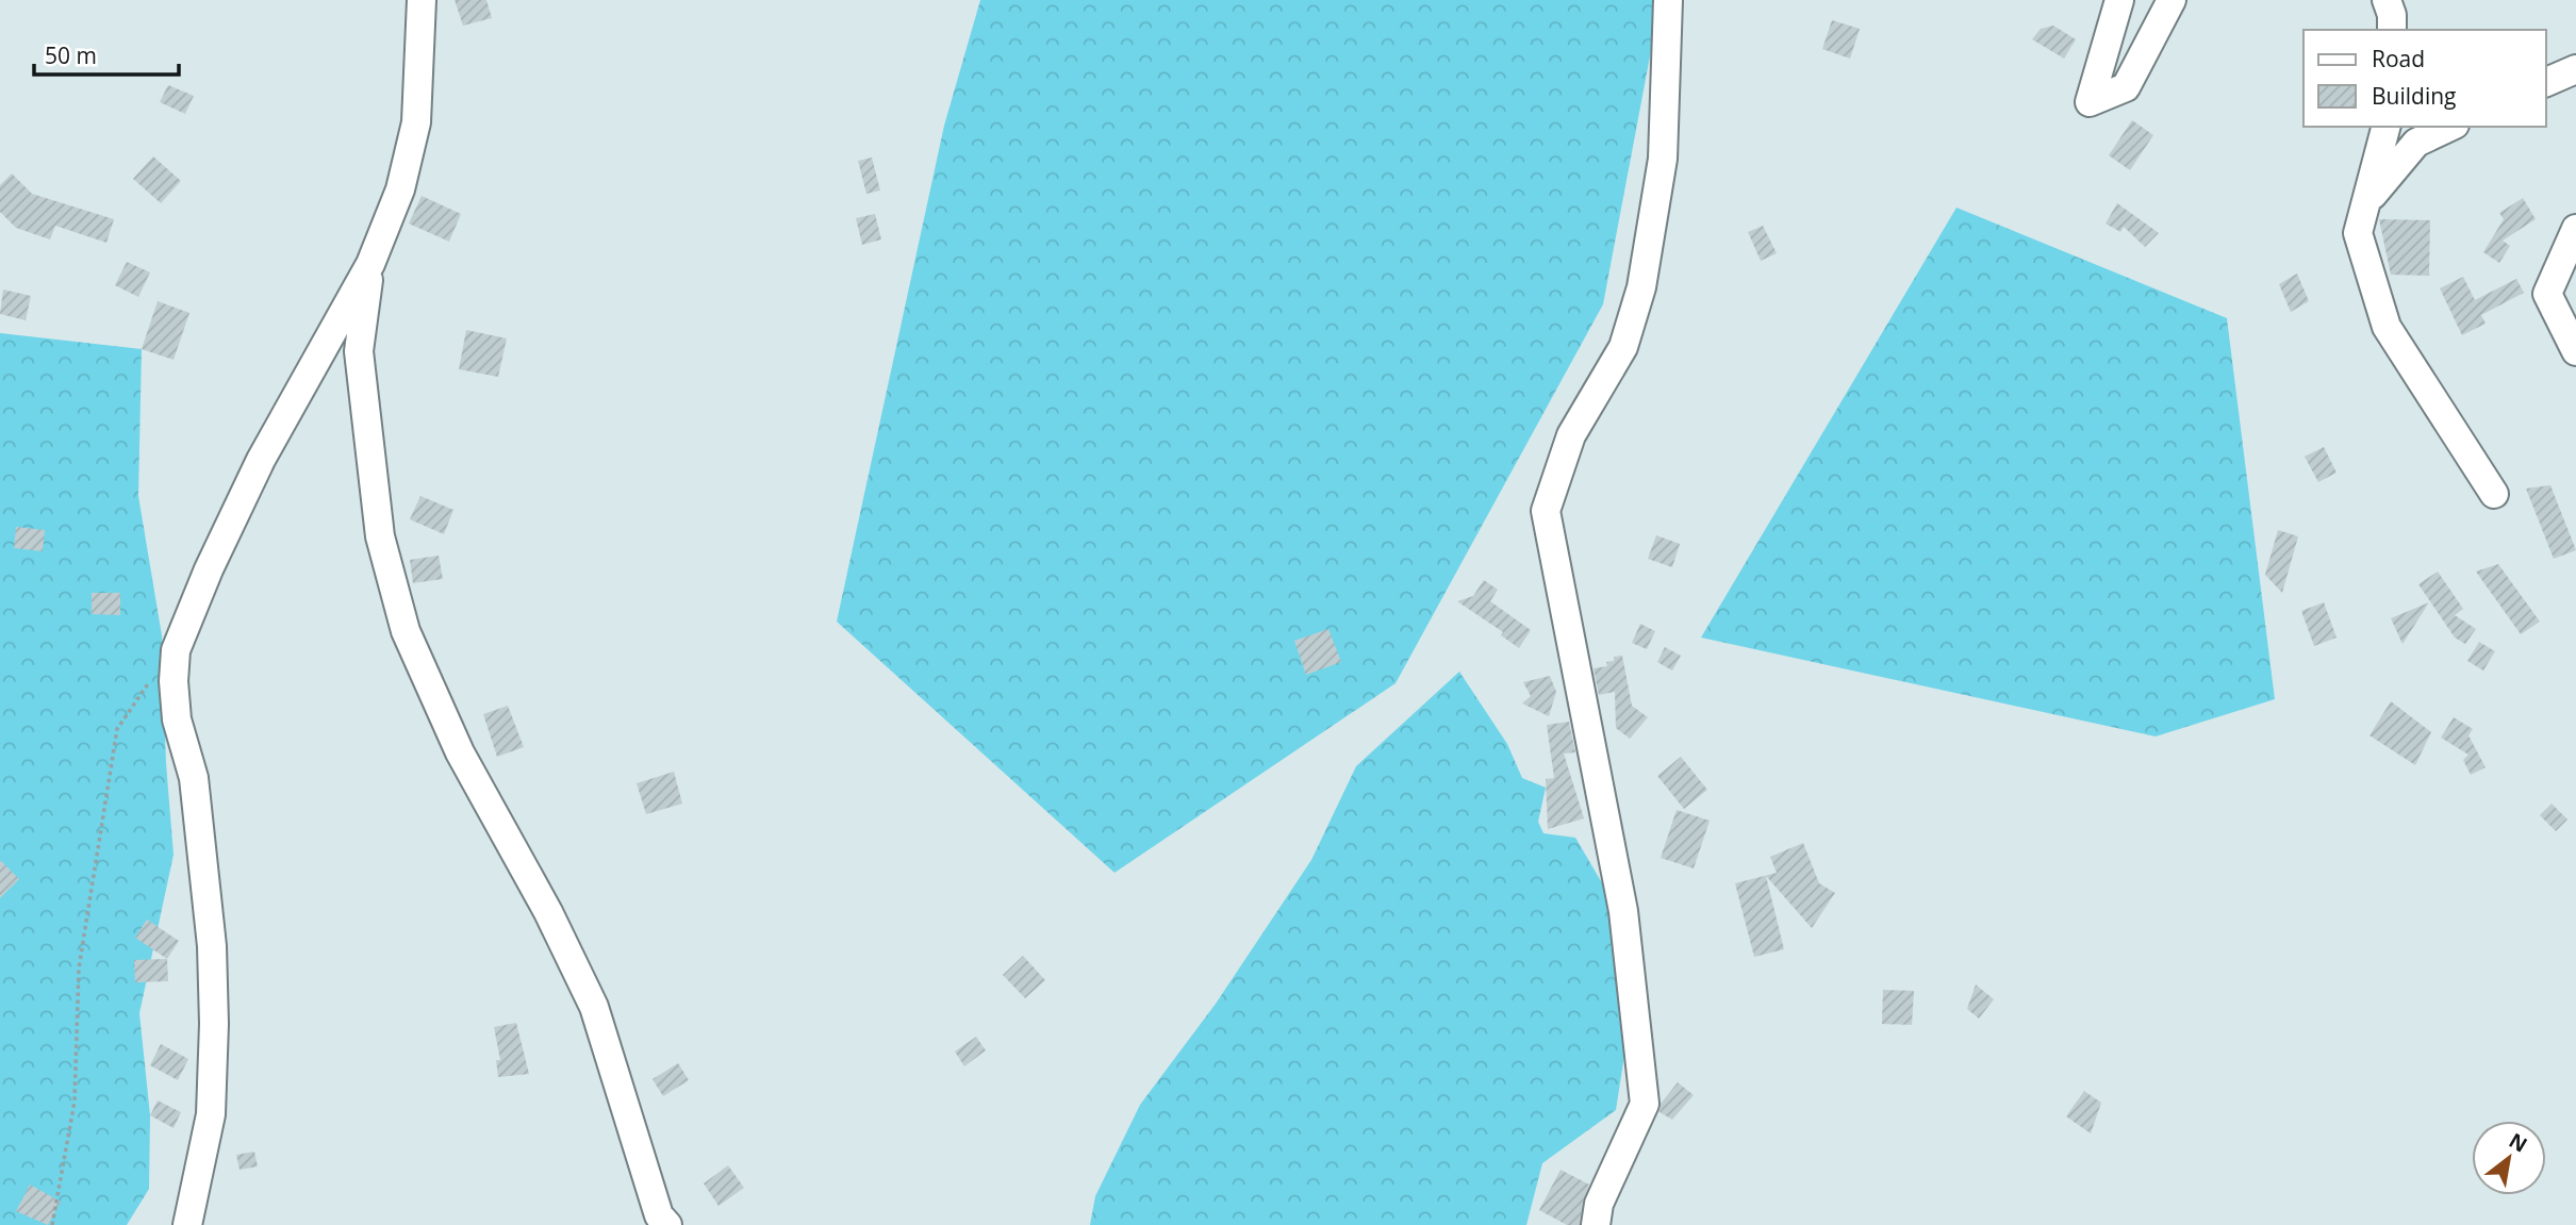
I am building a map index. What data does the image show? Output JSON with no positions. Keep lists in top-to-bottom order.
{
  "legend": ["Road", "Building"],
  "scale_bar": "50 m",
  "north": "top right"
}
